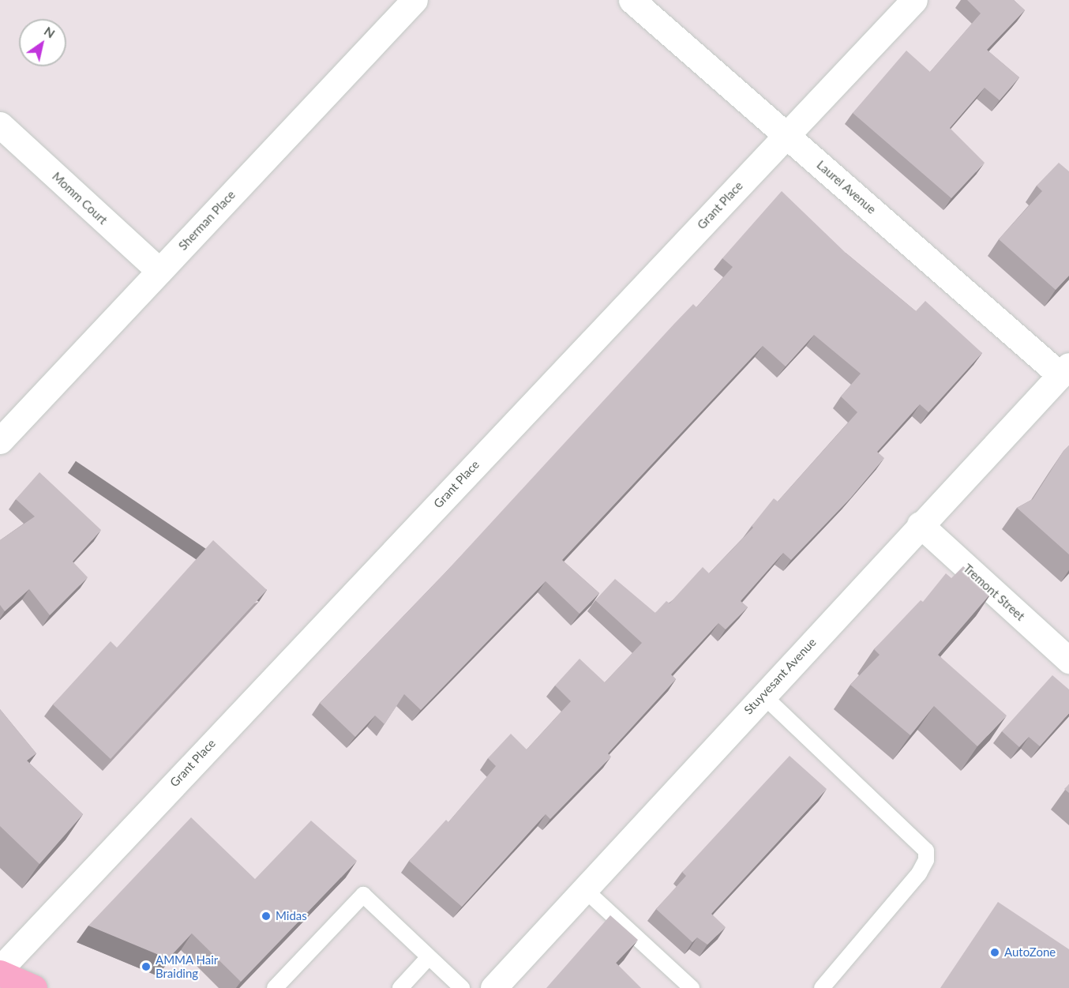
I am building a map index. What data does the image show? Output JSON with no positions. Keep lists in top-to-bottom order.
{
  "streets": {
    "street": [
      "Laurel Avenue",
      "Momm Court",
      "Grant Place",
      "Sherman Place",
      "Tremont Street",
      "Stuyvesant Avenue"
    ]
  },
  "crossings": [
    ["Laurel Avenue", "Grant Place"],
    ["Laurel Avenue", "Stuyvesant Avenue"],
    ["Momm Court", "Sherman Place"],
    ["Tremont Street", "Stuyvesant Avenue"]
  ],
  "places": ["Midas", "AutoZone", "AMMA Hair Braiding"],
  "north": "top right"
}
